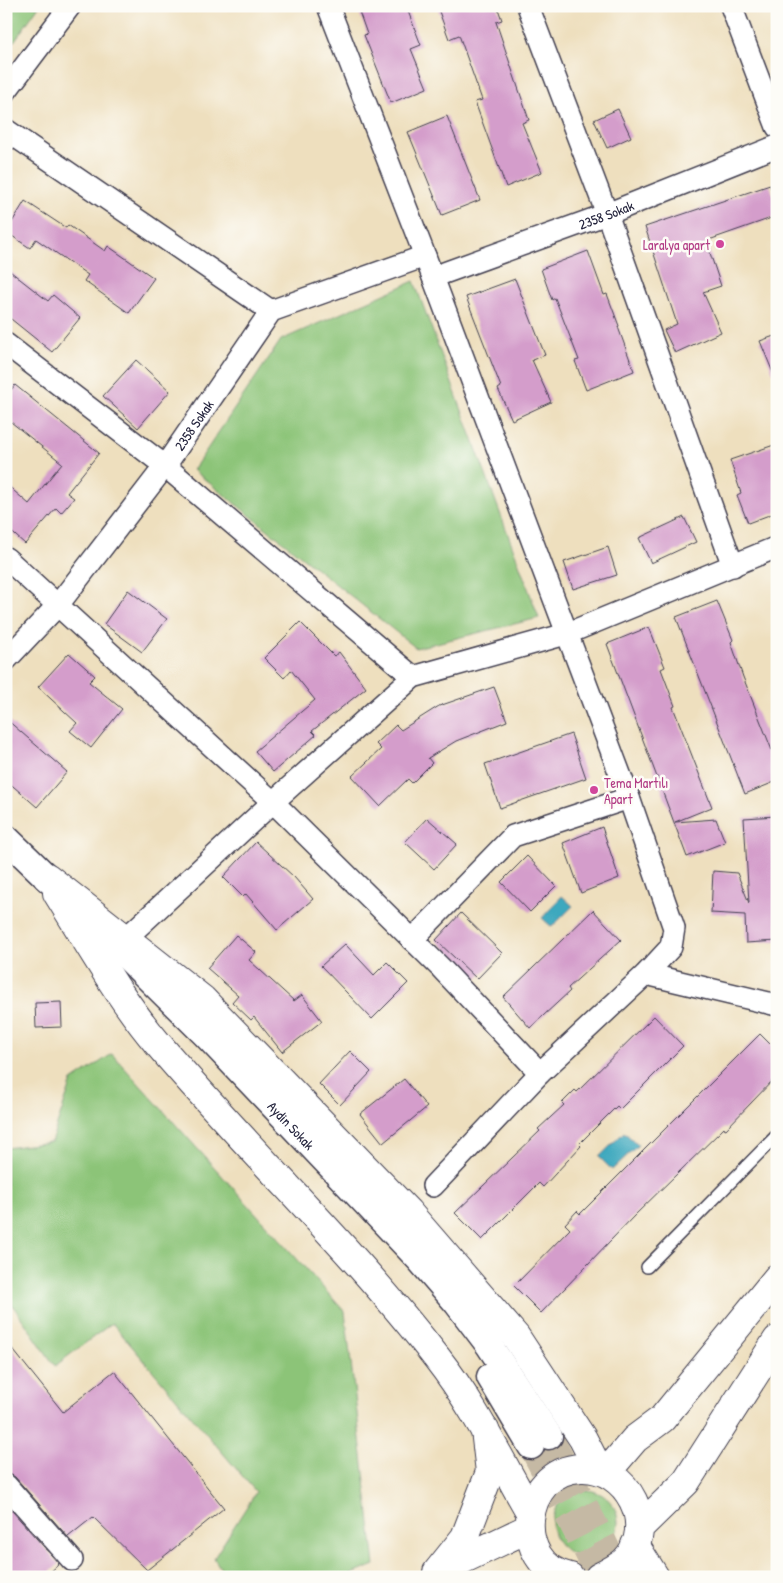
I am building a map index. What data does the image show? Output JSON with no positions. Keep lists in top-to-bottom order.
{
  "streets": {
    "street": ["2358 Sokak", "Aydin Sokak"]
  },
  "places": ["Laralya apart", "Tema Martılı Apart"]
}
